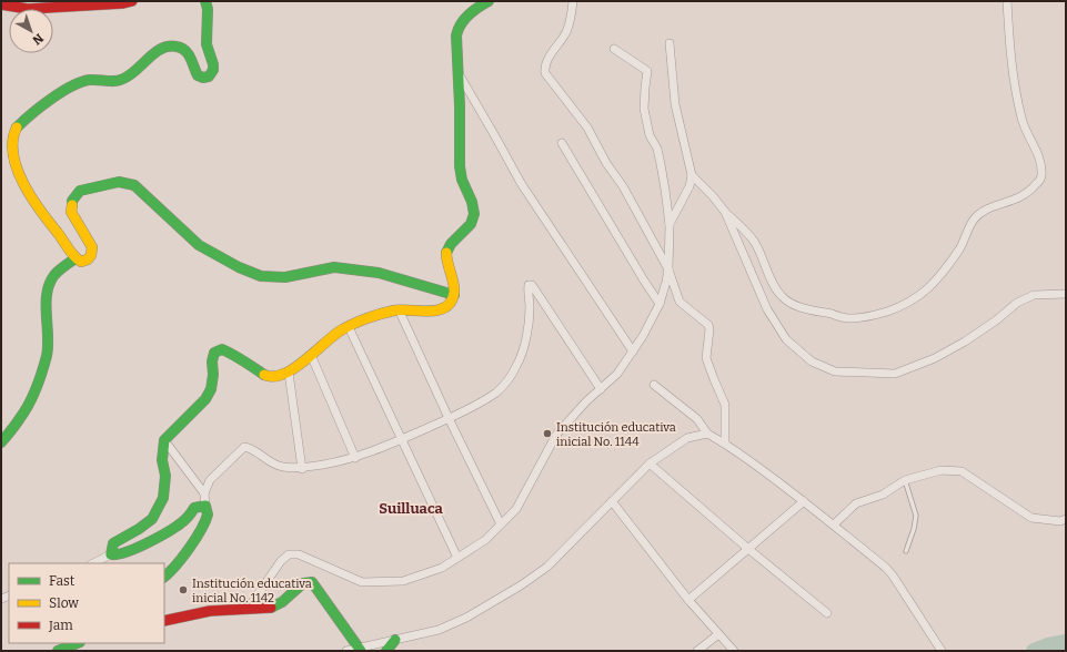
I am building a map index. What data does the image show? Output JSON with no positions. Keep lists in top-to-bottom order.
{
  "districts": ["Suilluaca"],
  "places": ["Institución educativa inicial No. 1144", "Institución educativa inicial No. 1142"],
  "legend": ["Fast", "Slow", "Jam"],
  "north": "bottom right"
}
